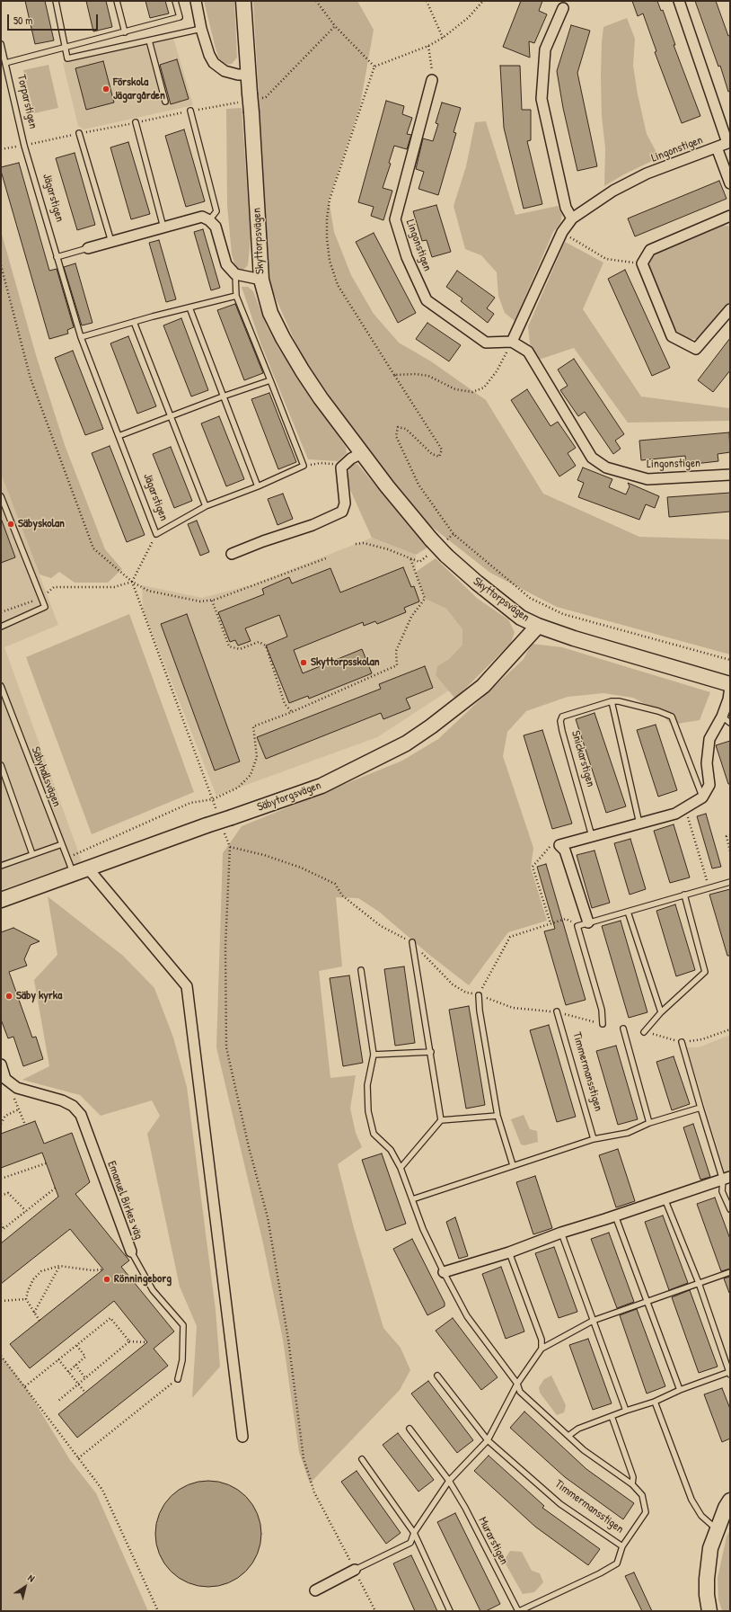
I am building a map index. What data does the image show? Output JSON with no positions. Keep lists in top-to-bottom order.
{
  "streets": {
    "street": [
      "Lingonstigen",
      "Skyttorpsvägen",
      "Säbytorgsvägen",
      "Emanuel Birkes väg"
    ],
    "lane": [
      "Torparstigen",
      "Jägarstigen",
      "Snickarstigen",
      "Säbyhallsvägen",
      "Timmermansstigen",
      "Murarstigen"
    ]
  },
  "crossings": [
    ["Torparstigen", "Jägarstigen"],
    ["Skyttorpsvägen", "Säbytorgsvägen"],
    ["Säbyhallsvägen", "Säbytorgsvägen"],
    ["Timmermansstigen", "Murarstigen"]
  ],
  "places": [
    "Förskola Jägargården",
    "Säbyskolan",
    "Skyttorpsskolan",
    "Säby kyrka",
    "Rönningeborg"
  ],
  "scale_bar": "50 m",
  "north": "top right"
}
